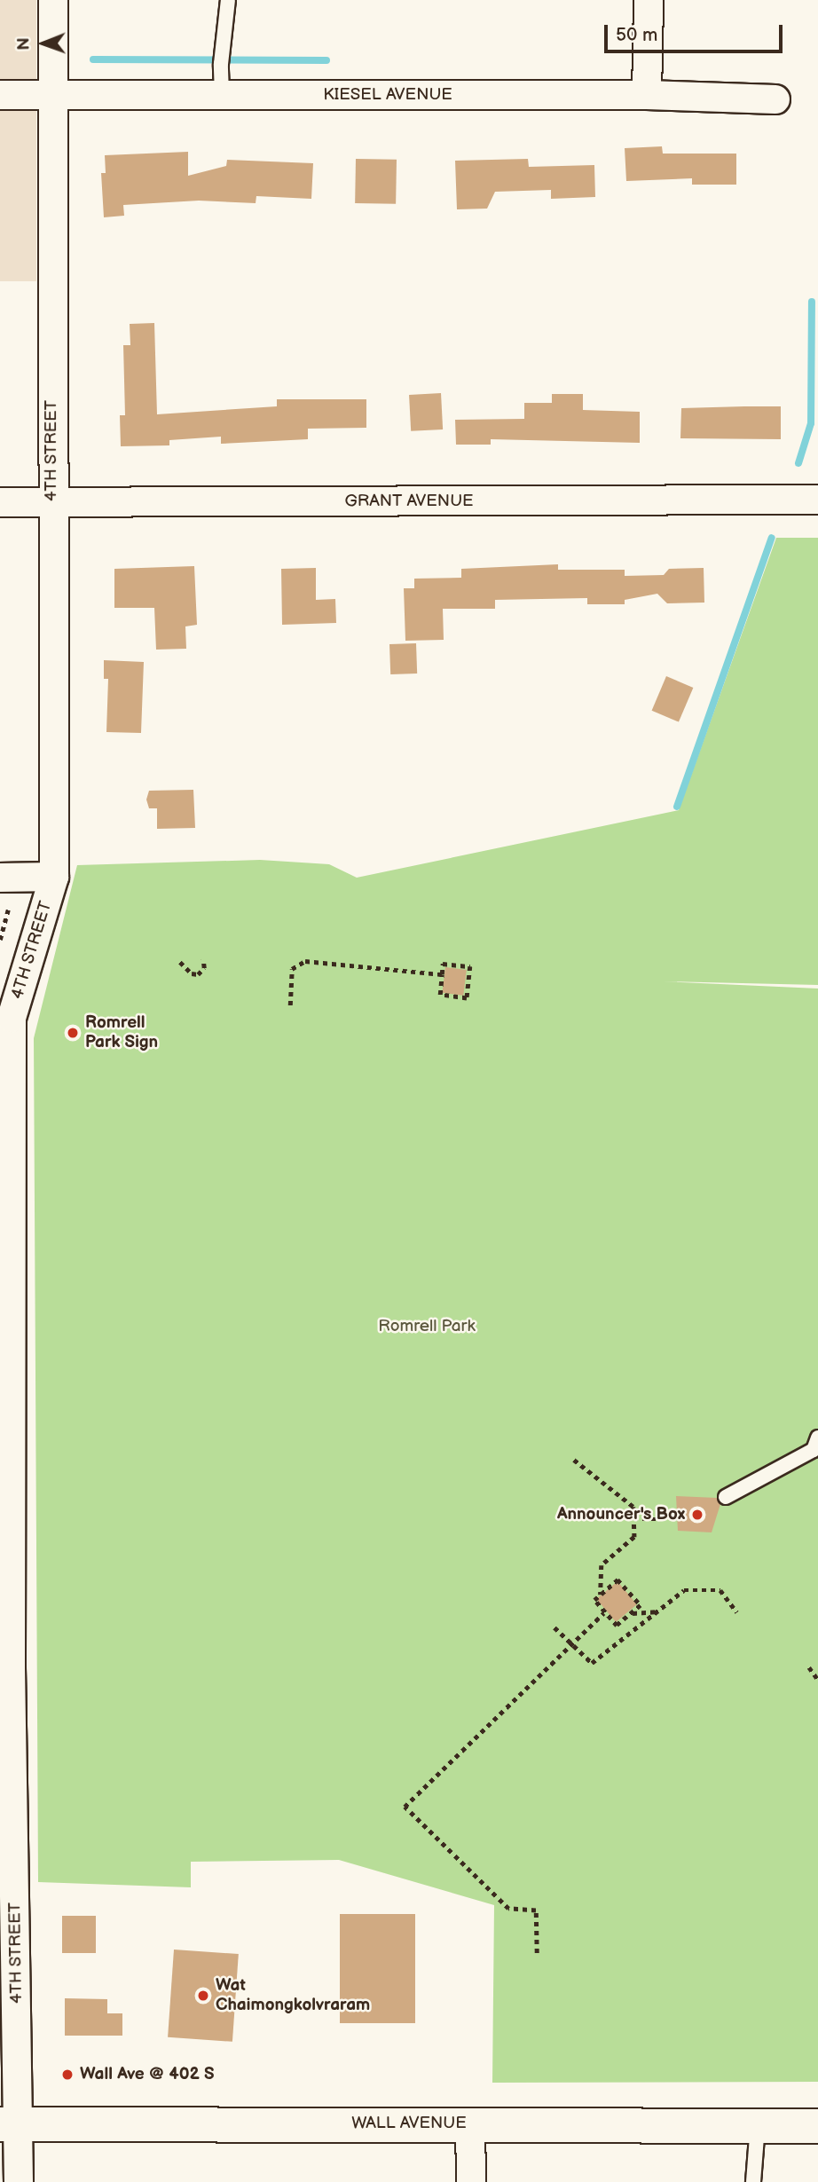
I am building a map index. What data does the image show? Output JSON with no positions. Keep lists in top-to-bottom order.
{
  "streets": {
    "main road": ["WALL AVENUE"],
    "street": ["KIESEL AVENUE", "4TH STREET", "GRANT AVENUE"]
  },
  "crossings": [
    ["KIESEL AVENUE", "4TH STREET"],
    ["4TH STREET", "GRANT AVENUE"],
    ["4TH STREET", "WALL AVENUE"]
  ],
  "parks": ["Romrell Park"],
  "places": [
    "Romrell Park Sign",
    "Announcer's Box",
    "Wat Chaimongkolvraram",
    "Wall Ave @ 402 S"
  ],
  "scale_bar": "50 m",
  "north": "left"
}
